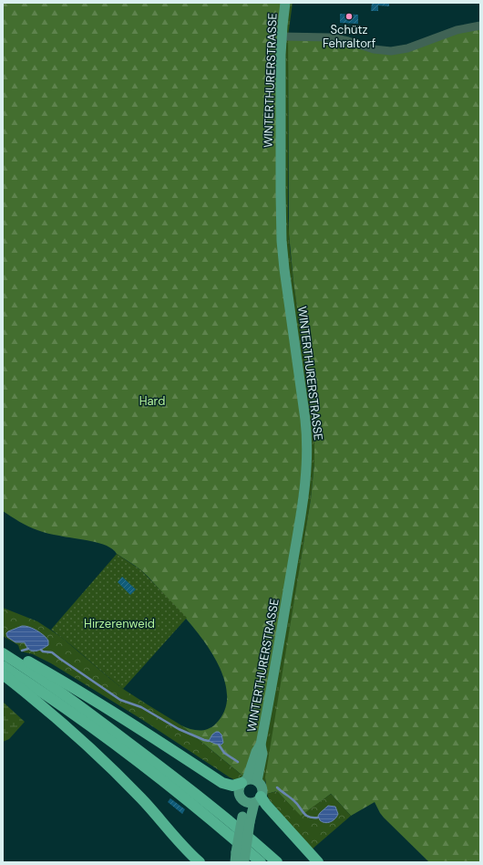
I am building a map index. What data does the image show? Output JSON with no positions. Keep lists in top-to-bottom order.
{
  "streets": {
    "main road": ["WINTERTHURERSTRASSE"]
  },
  "parks": ["Hard", "Hirzerenweid"],
  "places": ["Schütz Fehraltorf"]
}
